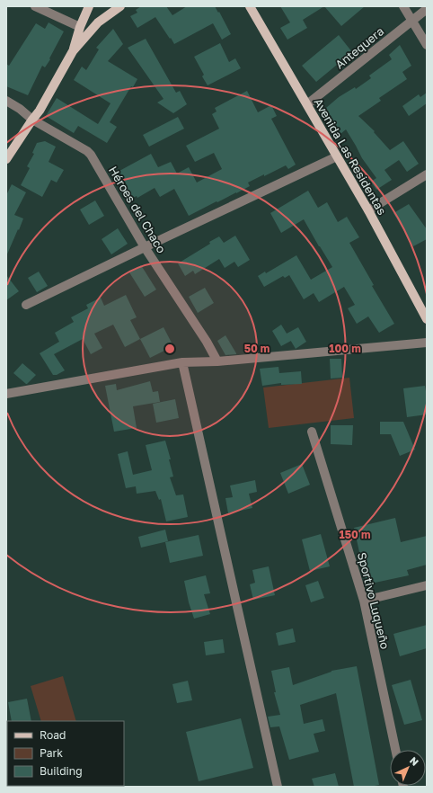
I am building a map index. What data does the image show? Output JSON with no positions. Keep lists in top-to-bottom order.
{
  "streets": {
    "main road": ["Avenida Las Residentas"],
    "street": ["Antequera", "Héroes del Chaco", "Sportivo Luqueño"]
  },
  "crossings": [
    ["Antequera", "Avenida Las Residentas"]
  ],
  "legend": ["Road", "Park", "Building"],
  "north": "top right",
  "rings": ["50 m", "100 m", "150 m"]
}
